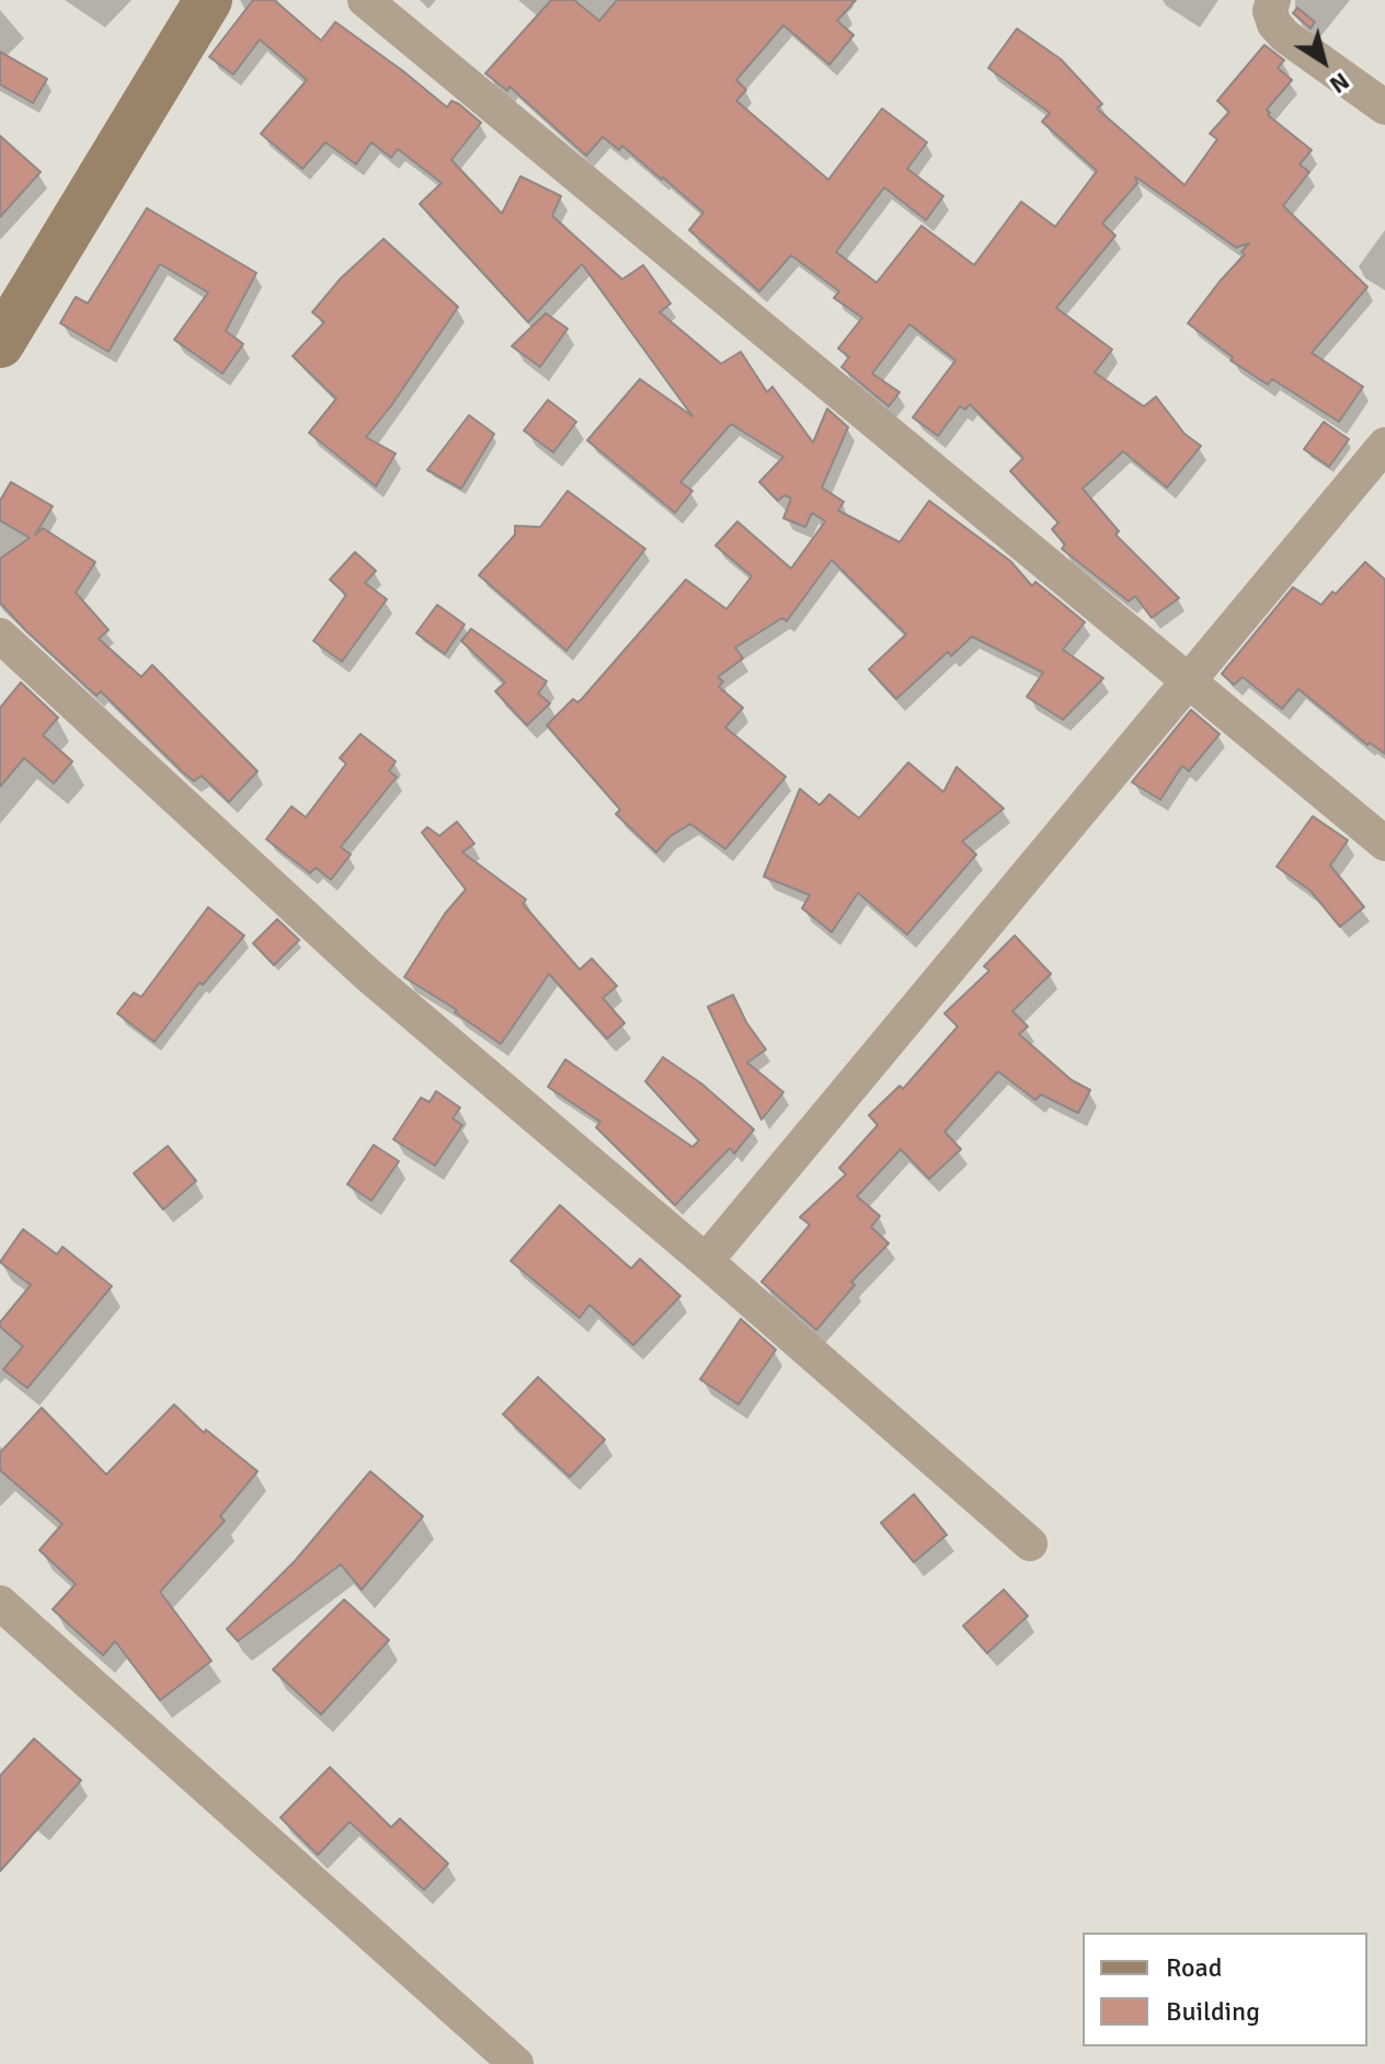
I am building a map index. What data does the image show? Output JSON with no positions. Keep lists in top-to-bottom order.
{
  "legend": ["Road", "Building"],
  "north": "bottom right"
}
